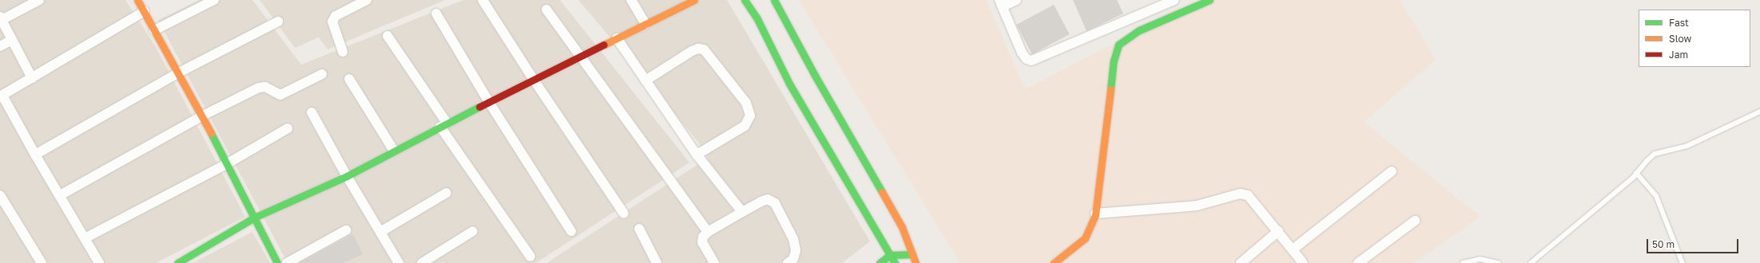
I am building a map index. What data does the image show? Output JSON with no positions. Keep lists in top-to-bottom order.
{
  "legend": ["Fast", "Slow", "Jam"],
  "scale_bar": "50 m"
}
